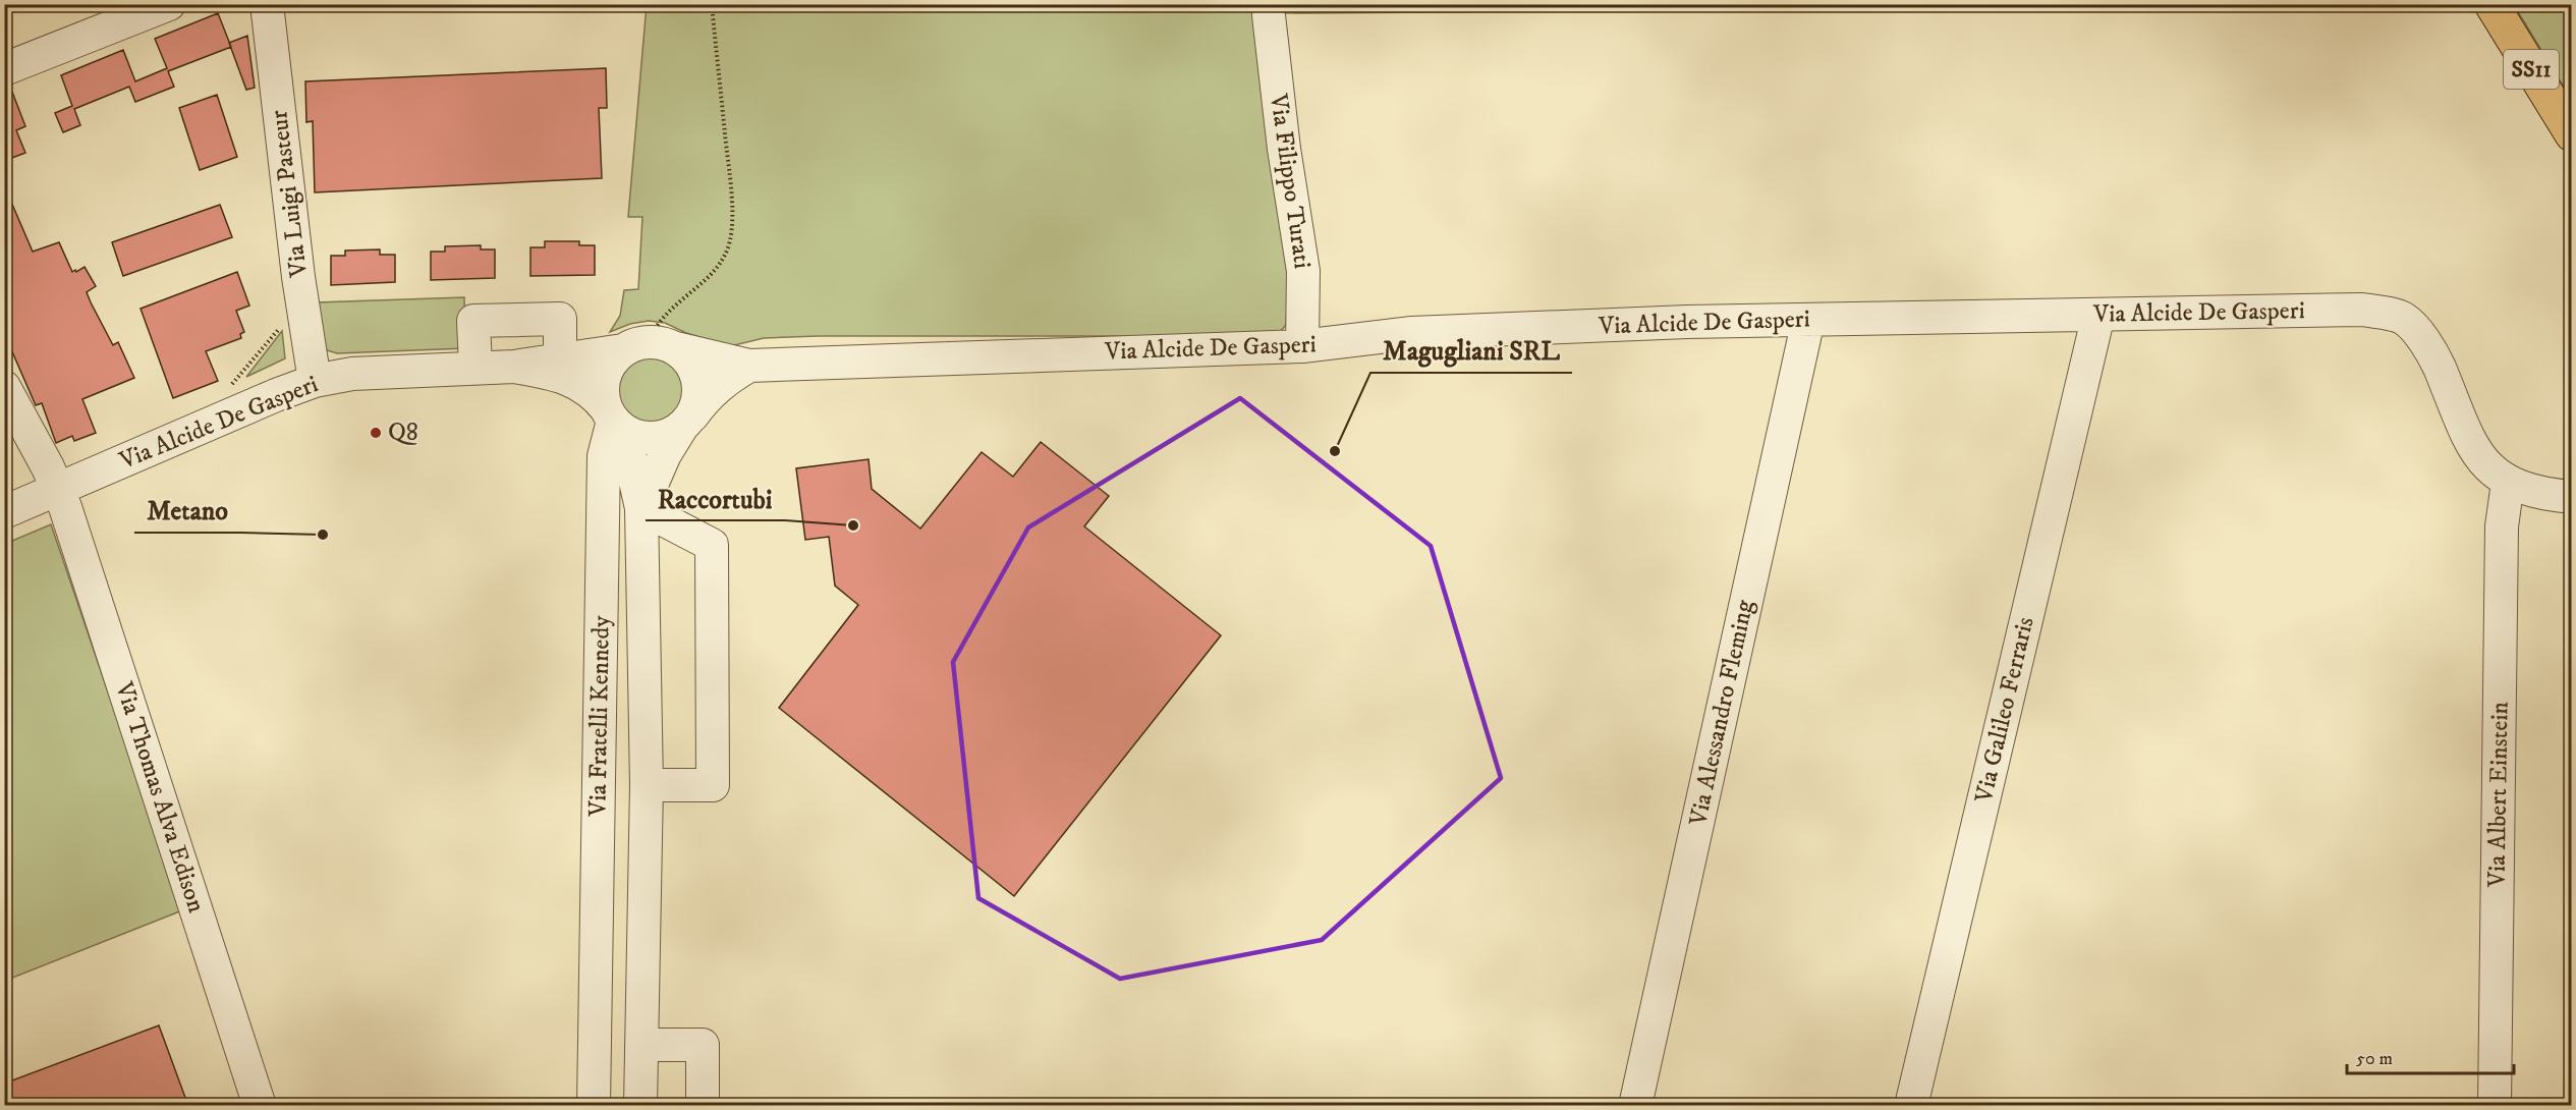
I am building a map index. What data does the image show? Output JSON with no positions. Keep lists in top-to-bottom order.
{
  "streets": {
    "main road": ["SS11"],
    "street": [
      "Via Filippo Turati",
      "Via Luigi Pasteur",
      "Via Alcide De Gasperi",
      "Via Galileo Ferraris",
      "Via Alessandro Fleming",
      "Via Fratelli Kennedy",
      "Via Albert Einstein",
      "Via Thomas Alva Edison"
    ]
  },
  "crossings": [
    ["Via Filippo Turati", "Via Alcide De Gasperi"],
    ["Via Luigi Pasteur", "Via Alcide De Gasperi"],
    ["Via Alcide De Gasperi", "Via Galileo Ferraris"],
    ["Via Alcide De Gasperi", "Via Alessandro Fleming"],
    ["Via Alcide De Gasperi", "Via Fratelli Kennedy"],
    ["Via Alcide De Gasperi", "Via Albert Einstein"],
    ["Via Alcide De Gasperi", "Via Thomas Alva Edison"]
  ],
  "places": [
    "Q8",
    "Magugliani SRL",
    "Raccortubi",
    "Metano"
  ],
  "scale_bar": "50 m"
}
